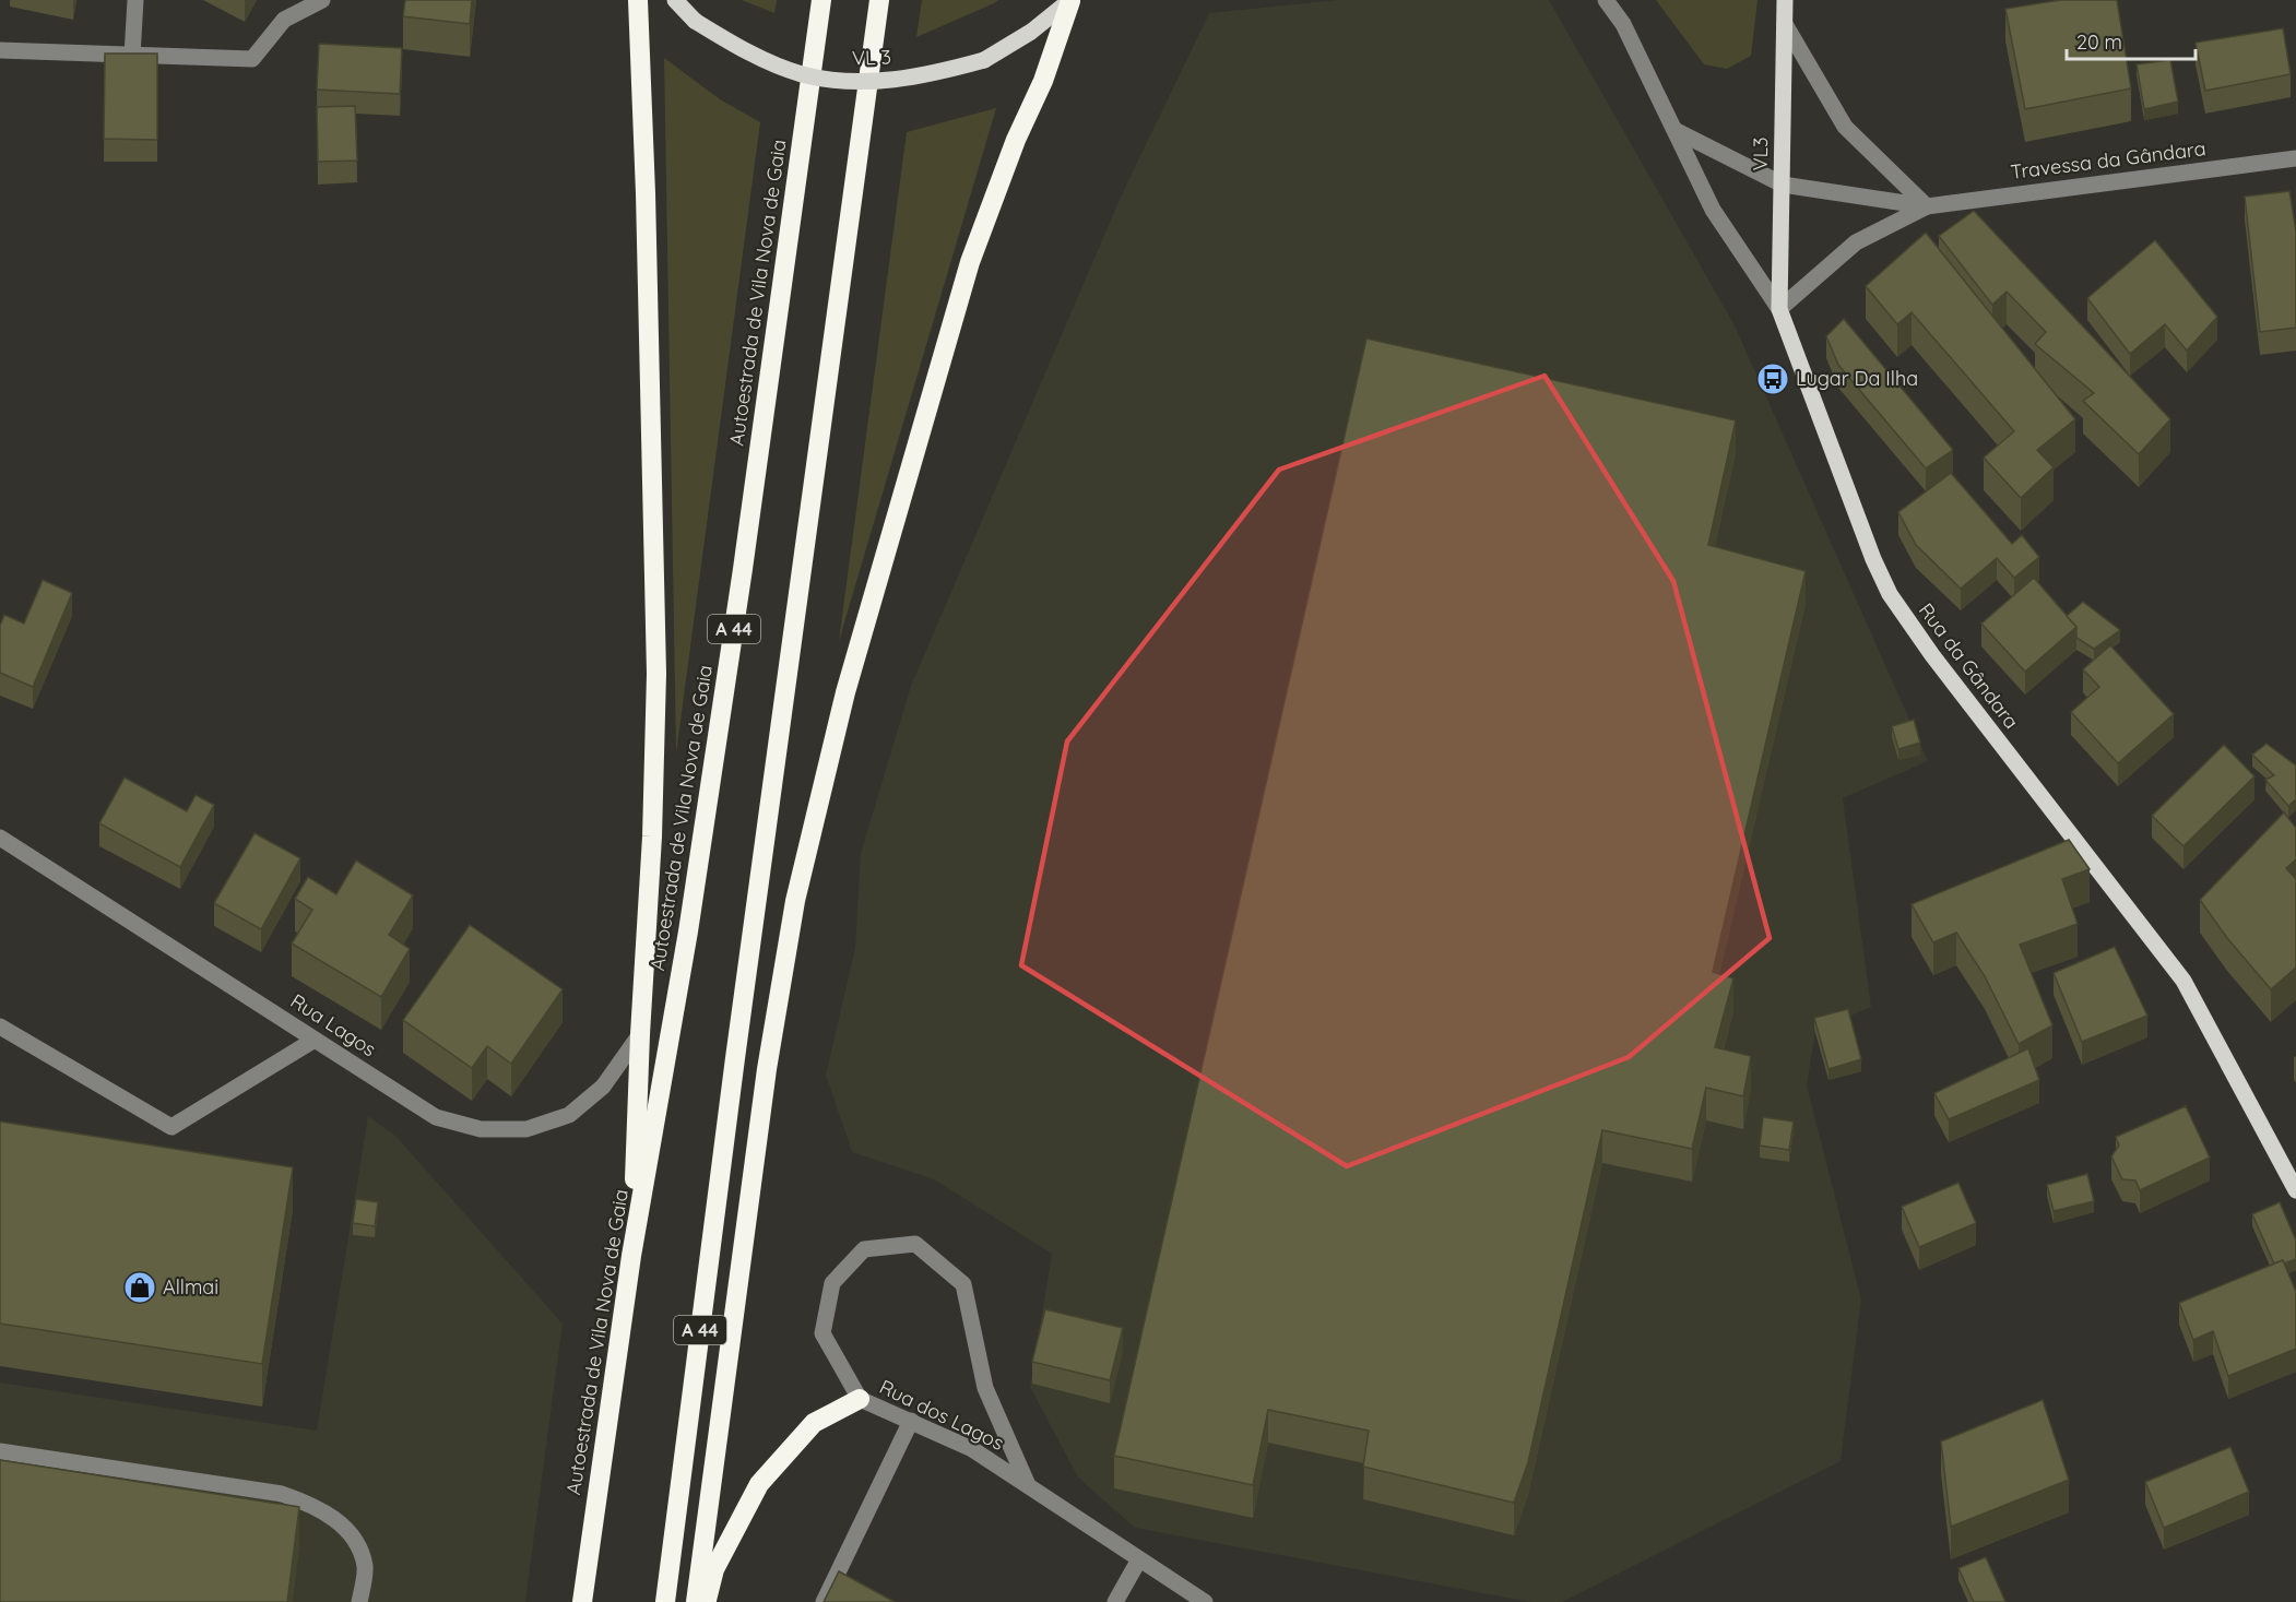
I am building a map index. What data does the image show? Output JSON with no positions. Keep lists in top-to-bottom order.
{
  "streets": {
    "highway": ["Autoestrada de Vila Nova de Gaia", "A 44"],
    "main road": ["VL 3", "VL3", "Rua da Gândara"],
    "street": ["Travessa da Gândara", "Rua Lagos", "Rua dos Lagos"]
  },
  "crossings": [
    ["VL3", "Travessa da Gândara"],
    ["VL3", "Rua da Gândara"],
    ["Travessa da Gândara", "Rua da Gândara"]
  ],
  "places": {
    "bus stop": ["Lugar Da Ilha"],
    "shop": ["Allmai"]
  },
  "scale_bar": "20 m"
}
